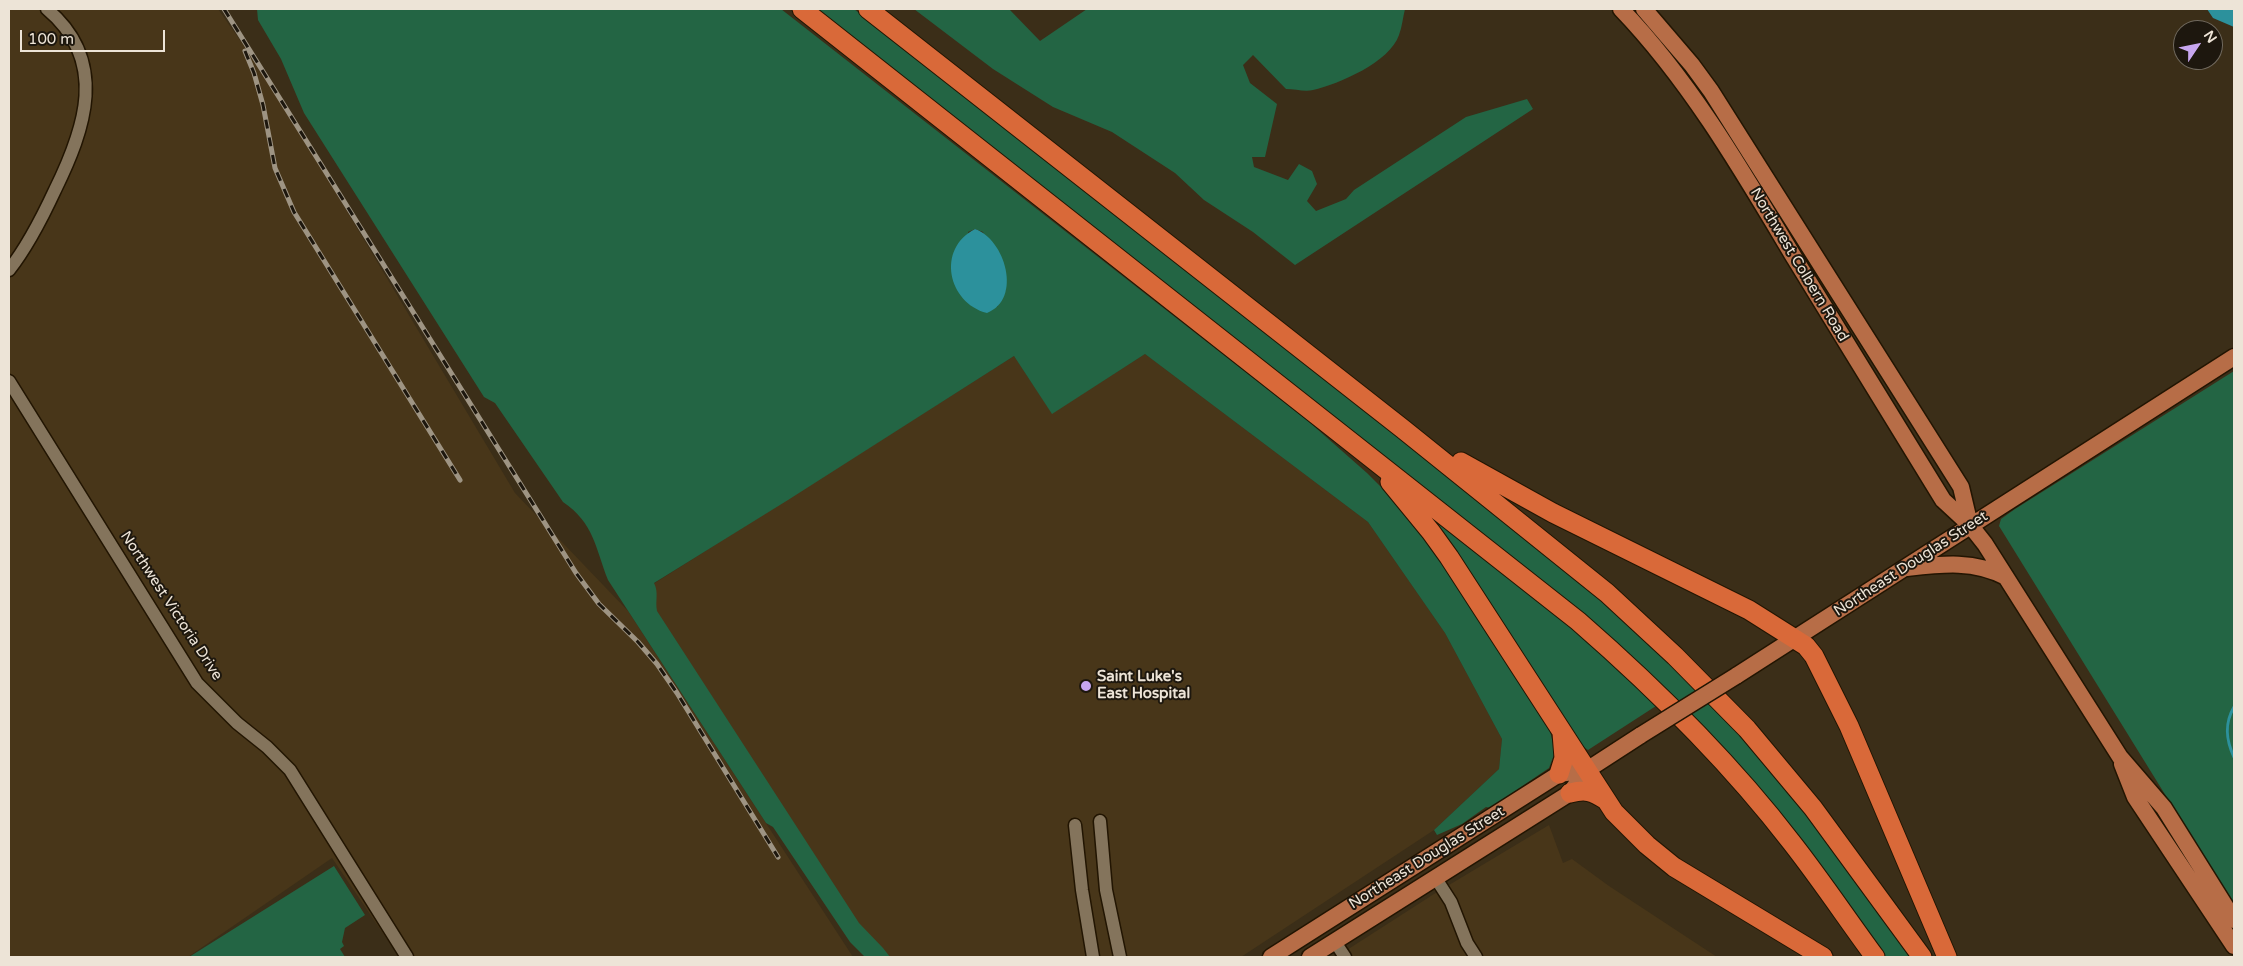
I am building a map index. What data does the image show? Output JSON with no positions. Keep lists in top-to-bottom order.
{
  "streets": {
    "main road": ["Northwest Colbern Road", "Northeast Douglas Street"],
    "street": ["Northwest Victoria Drive"]
  },
  "crossings": [
    ["Northwest Colbern Road", "Northeast Douglas Street"]
  ],
  "places": ["Saint Luke's East Hospital"],
  "scale_bar": "100 m",
  "north": "top right"
}
